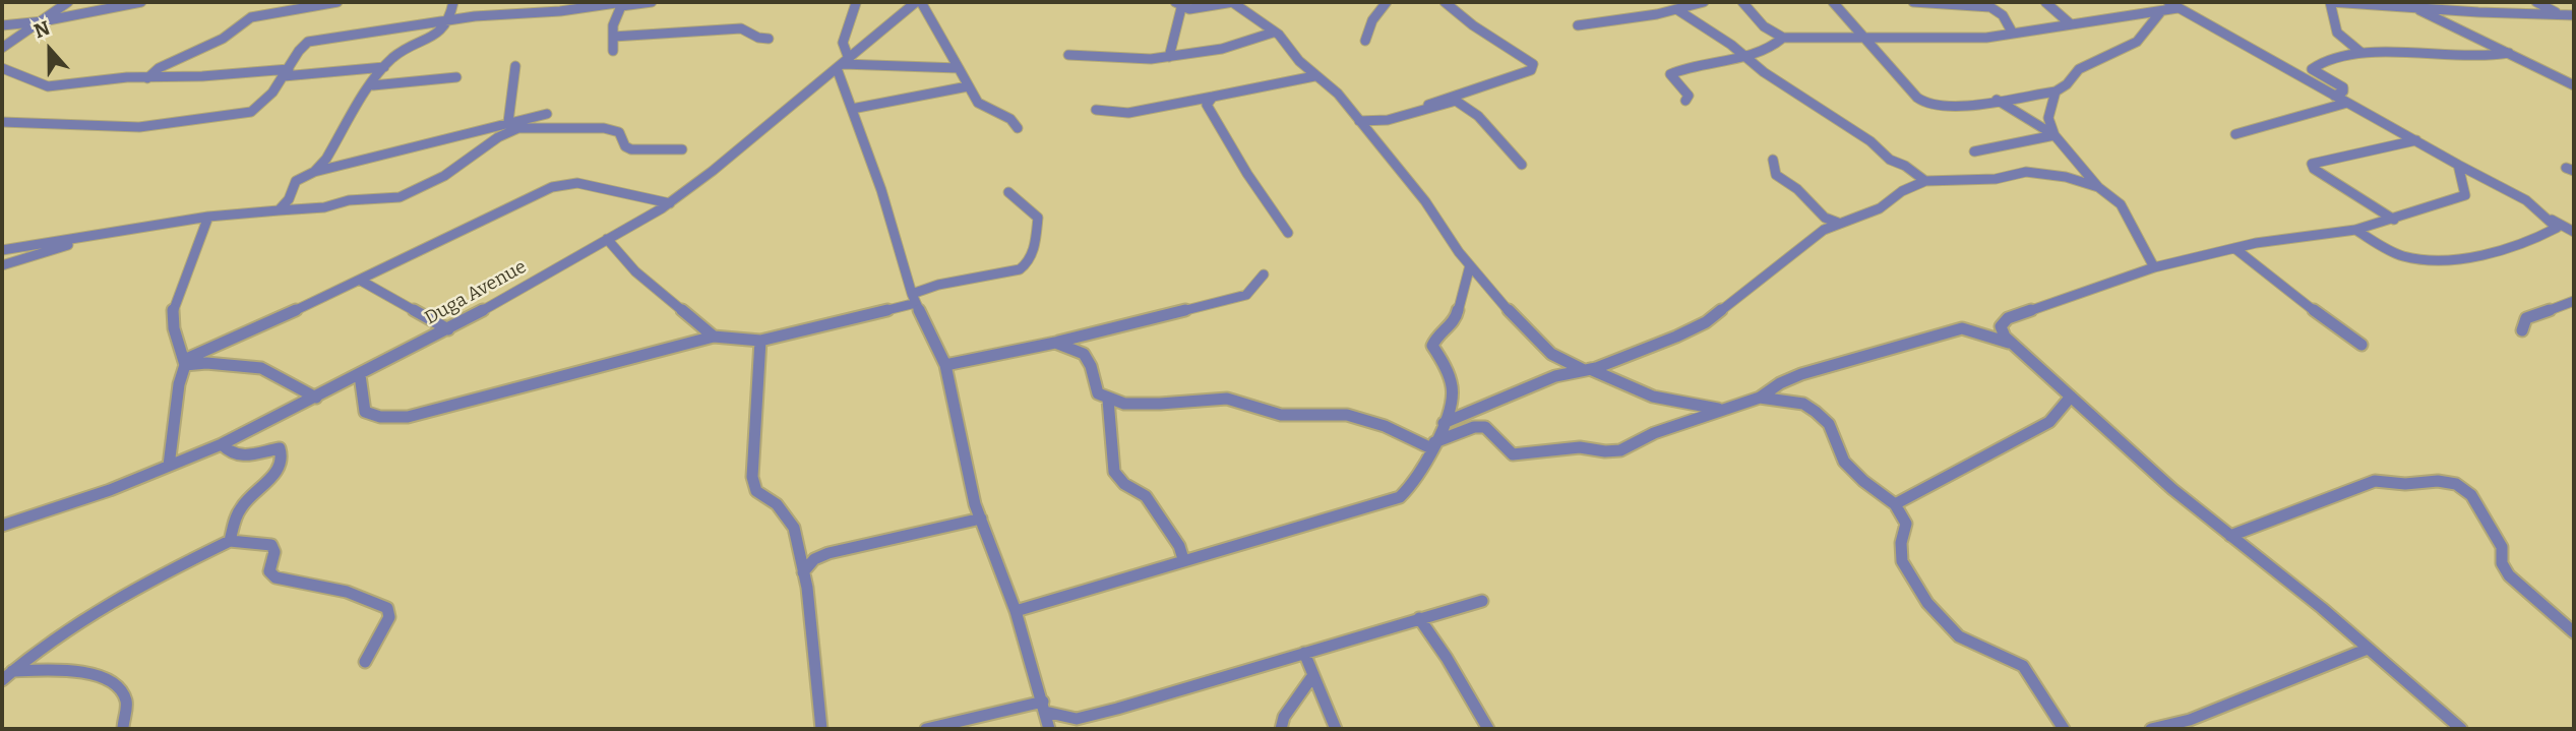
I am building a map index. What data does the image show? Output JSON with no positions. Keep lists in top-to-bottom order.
{
  "streets": {
    "street": ["Duga Avenue"]
  },
  "north": "top"
}
